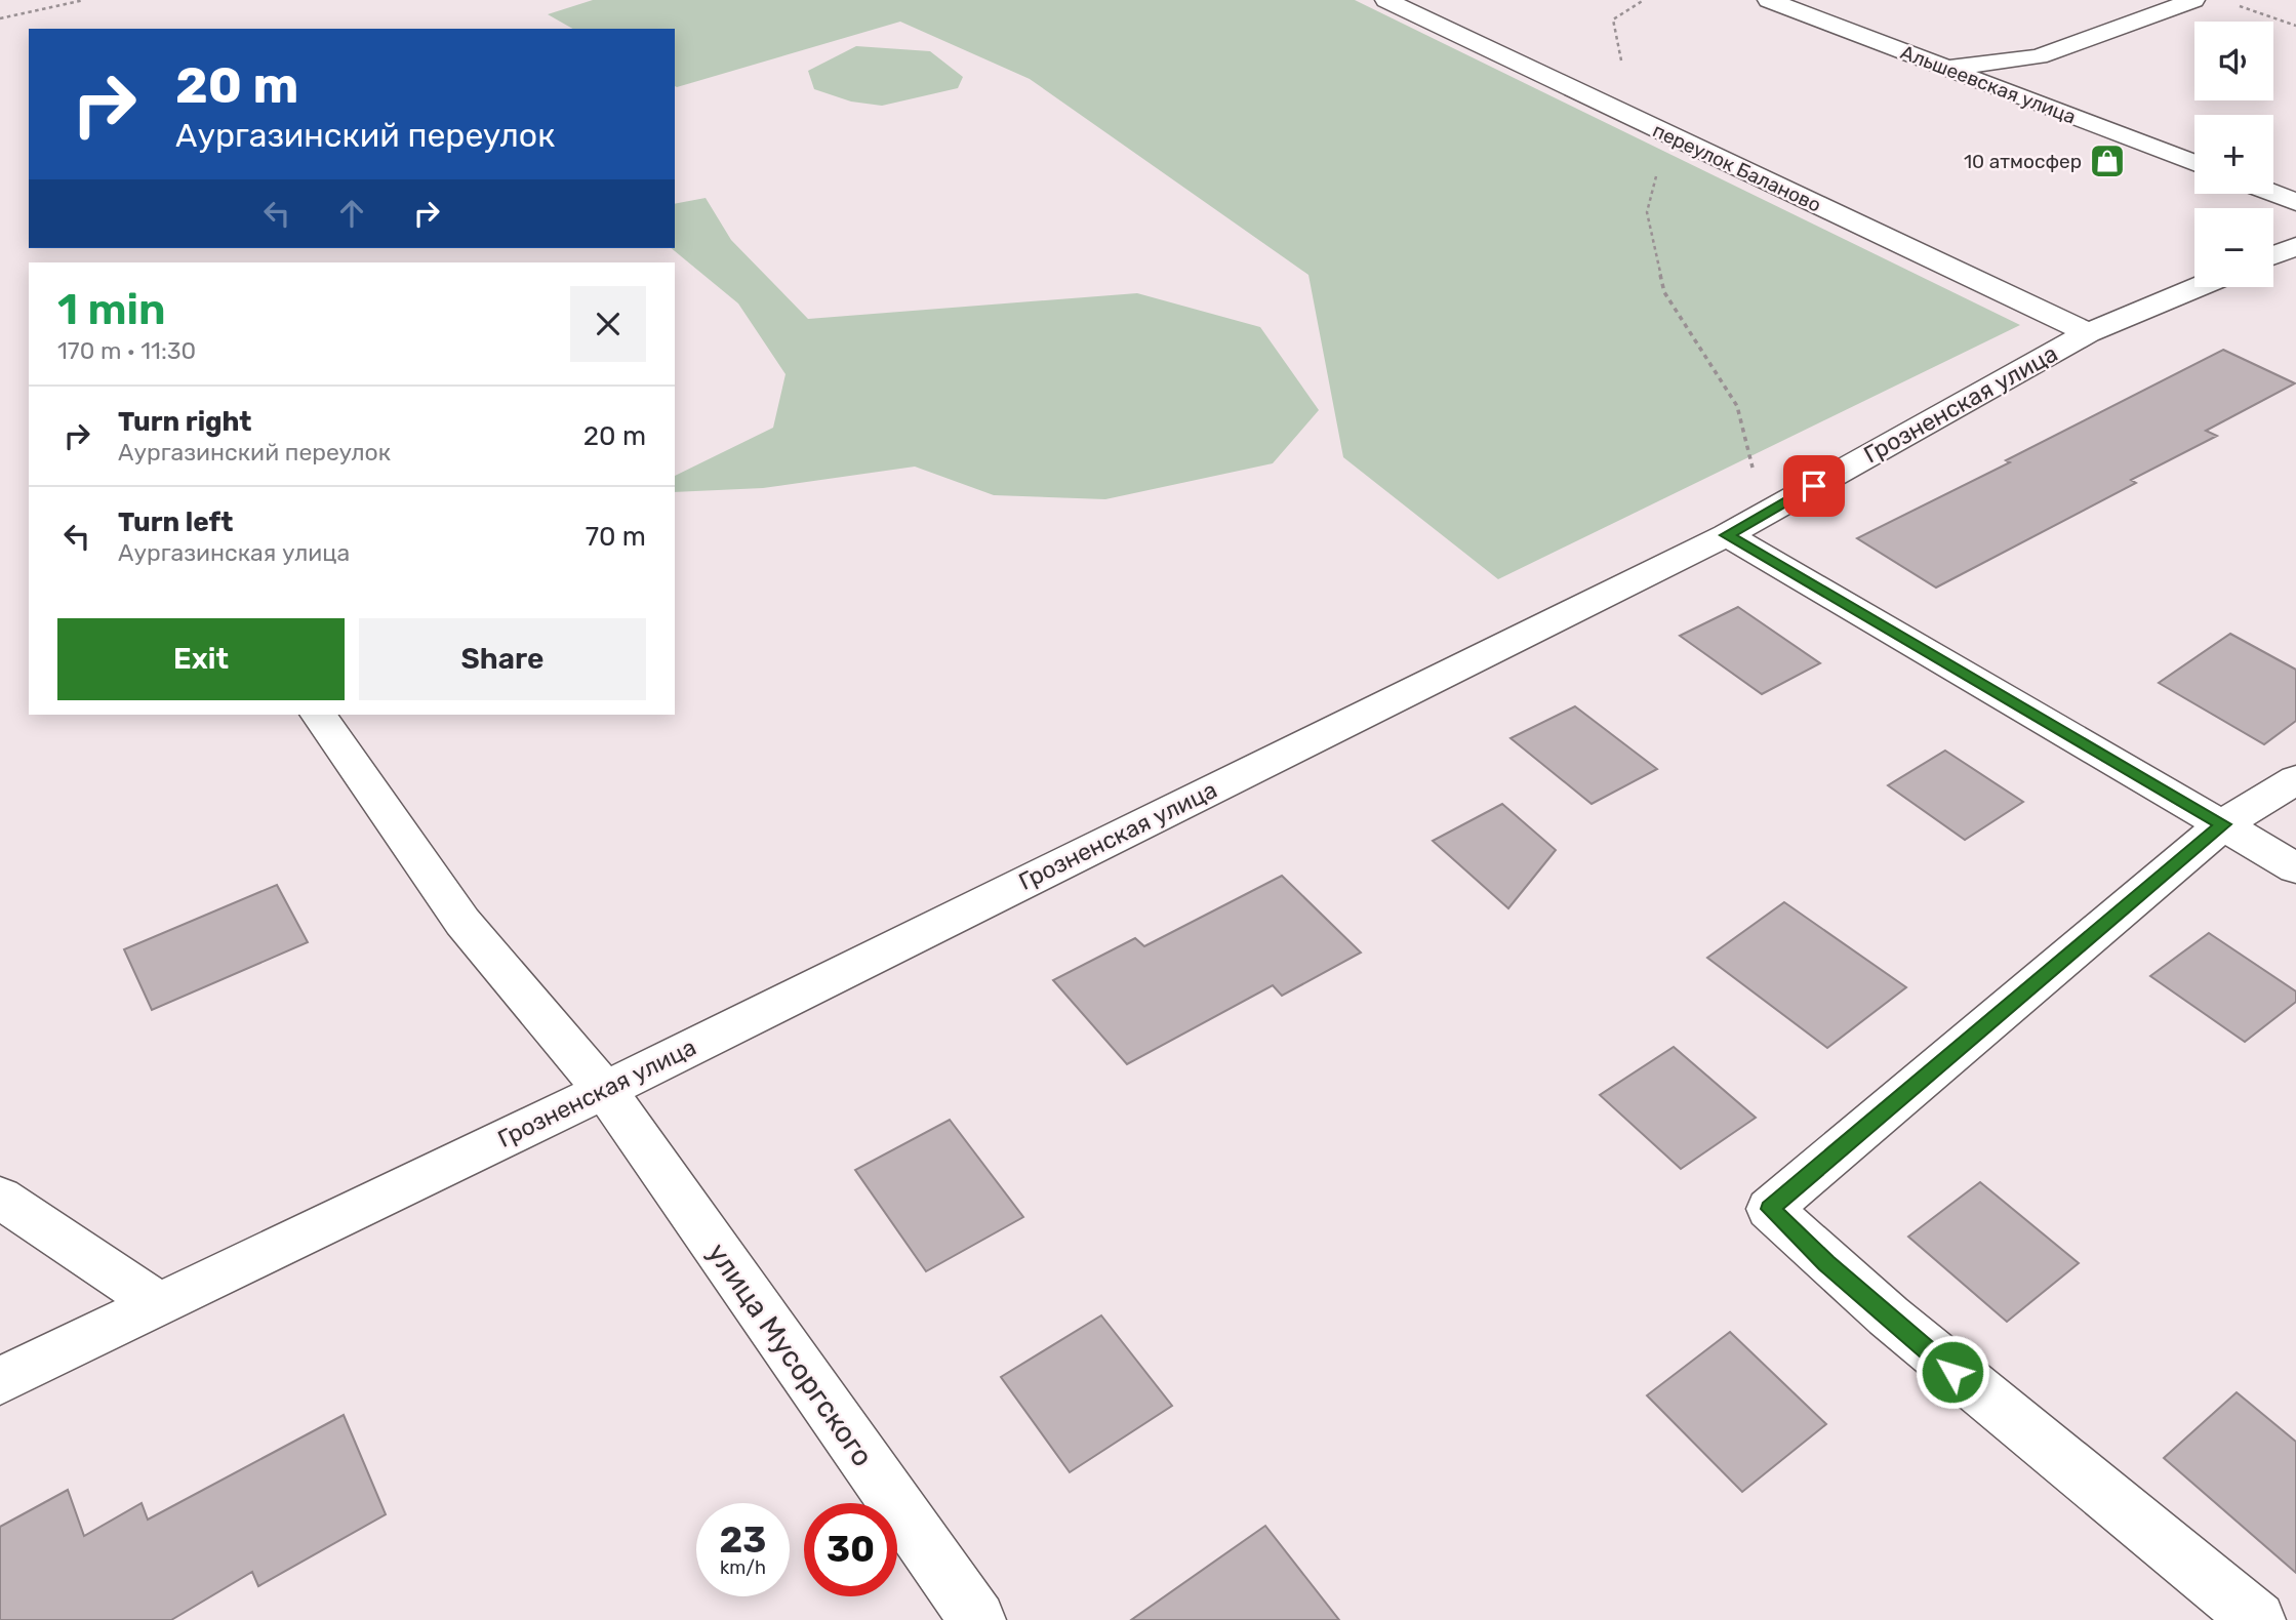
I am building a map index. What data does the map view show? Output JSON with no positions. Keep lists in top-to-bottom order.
{
  "streets": {
    "street": [
      "Альшеевская улица",
      "переулок Баланово",
      "Грозненская улица",
      "улица Мусоргского"
    ]
  },
  "crossings": [
    ["переулок Баланово", "Грозненская улица"],
    ["Грозненская улица", "улица Мусоргского"]
  ],
  "places": {
    "shop": ["10 атмосфер"]
  },
  "page": {
    "map_buttons": ["+", "−"],
    "turn": ["20 m", "Аургазинский переулок"],
    "heading": ["1 min", "170 m · 11:30"],
    "list": [
      {
        "name": "Turn right",
        "note": "Аургазинский переулок",
        "value": "20 m"
      },
      {
        "name": "Turn left",
        "note": "Аургазинская улица",
        "value": "70 m"
      }
    ],
    "buttons": ["Exit", "Share"],
    "speed": "23 km/h",
    "limit": "30"
  }
}
